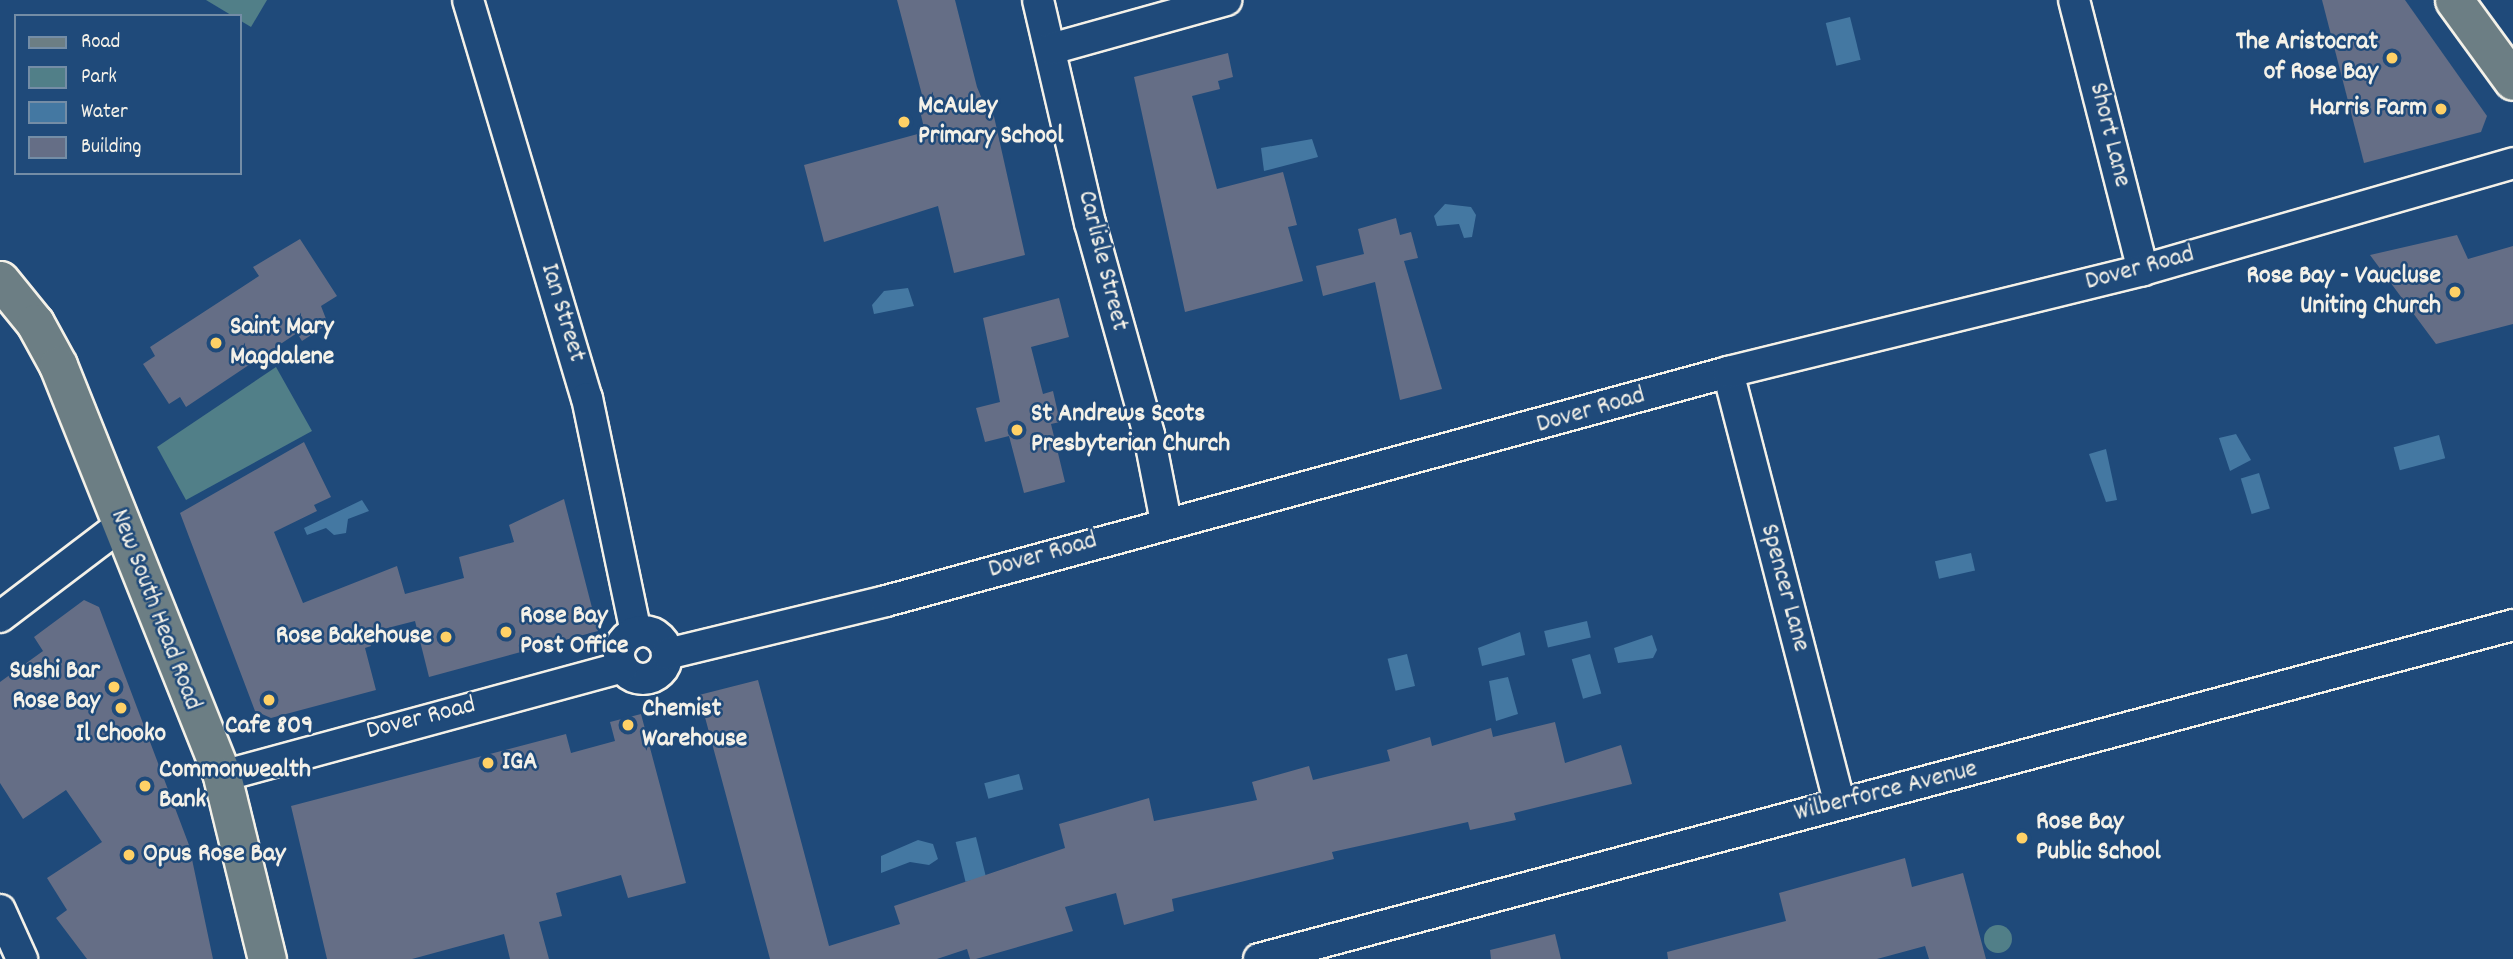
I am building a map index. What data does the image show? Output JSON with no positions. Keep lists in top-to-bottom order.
{
  "streets": {
    "main road": ["New South Head Road"],
    "street": [
      "Short Lane",
      "Carlisle Street",
      "Dover Road",
      "Ian Street",
      "Spencer Lane",
      "Wilberforce Avenue"
    ]
  },
  "crossings": [
    ["Short Lane", "Dover Road"],
    ["Carlisle Street", "Dover Road"],
    ["Dover Road", "Ian Street"],
    ["Dover Road", "Spencer Lane"],
    ["Dover Road", "New South Head Road"],
    ["Spencer Lane", "Wilberforce Avenue"]
  ],
  "places": [
    "The Aristocrat of Rose Bay",
    "Harris Farm",
    "McAuley Primary School",
    "Rose Bay - Vaucluse Uniting Church",
    "Saint Mary Magdalene",
    "St Andrews Scots Presbyterian Church",
    "Rose Bay Post Office",
    "Rose Bakehouse",
    "Sushi Bar Rose Bay",
    "Cafe 809",
    "Il Chooko",
    "Chemist Warehouse",
    "IGA",
    "Commonwealth Bank",
    "Rose Bay Public School",
    "Opus Rose Bay"
  ],
  "legend": [
    "Road",
    "Park",
    "Water",
    "Building"
  ]
}
